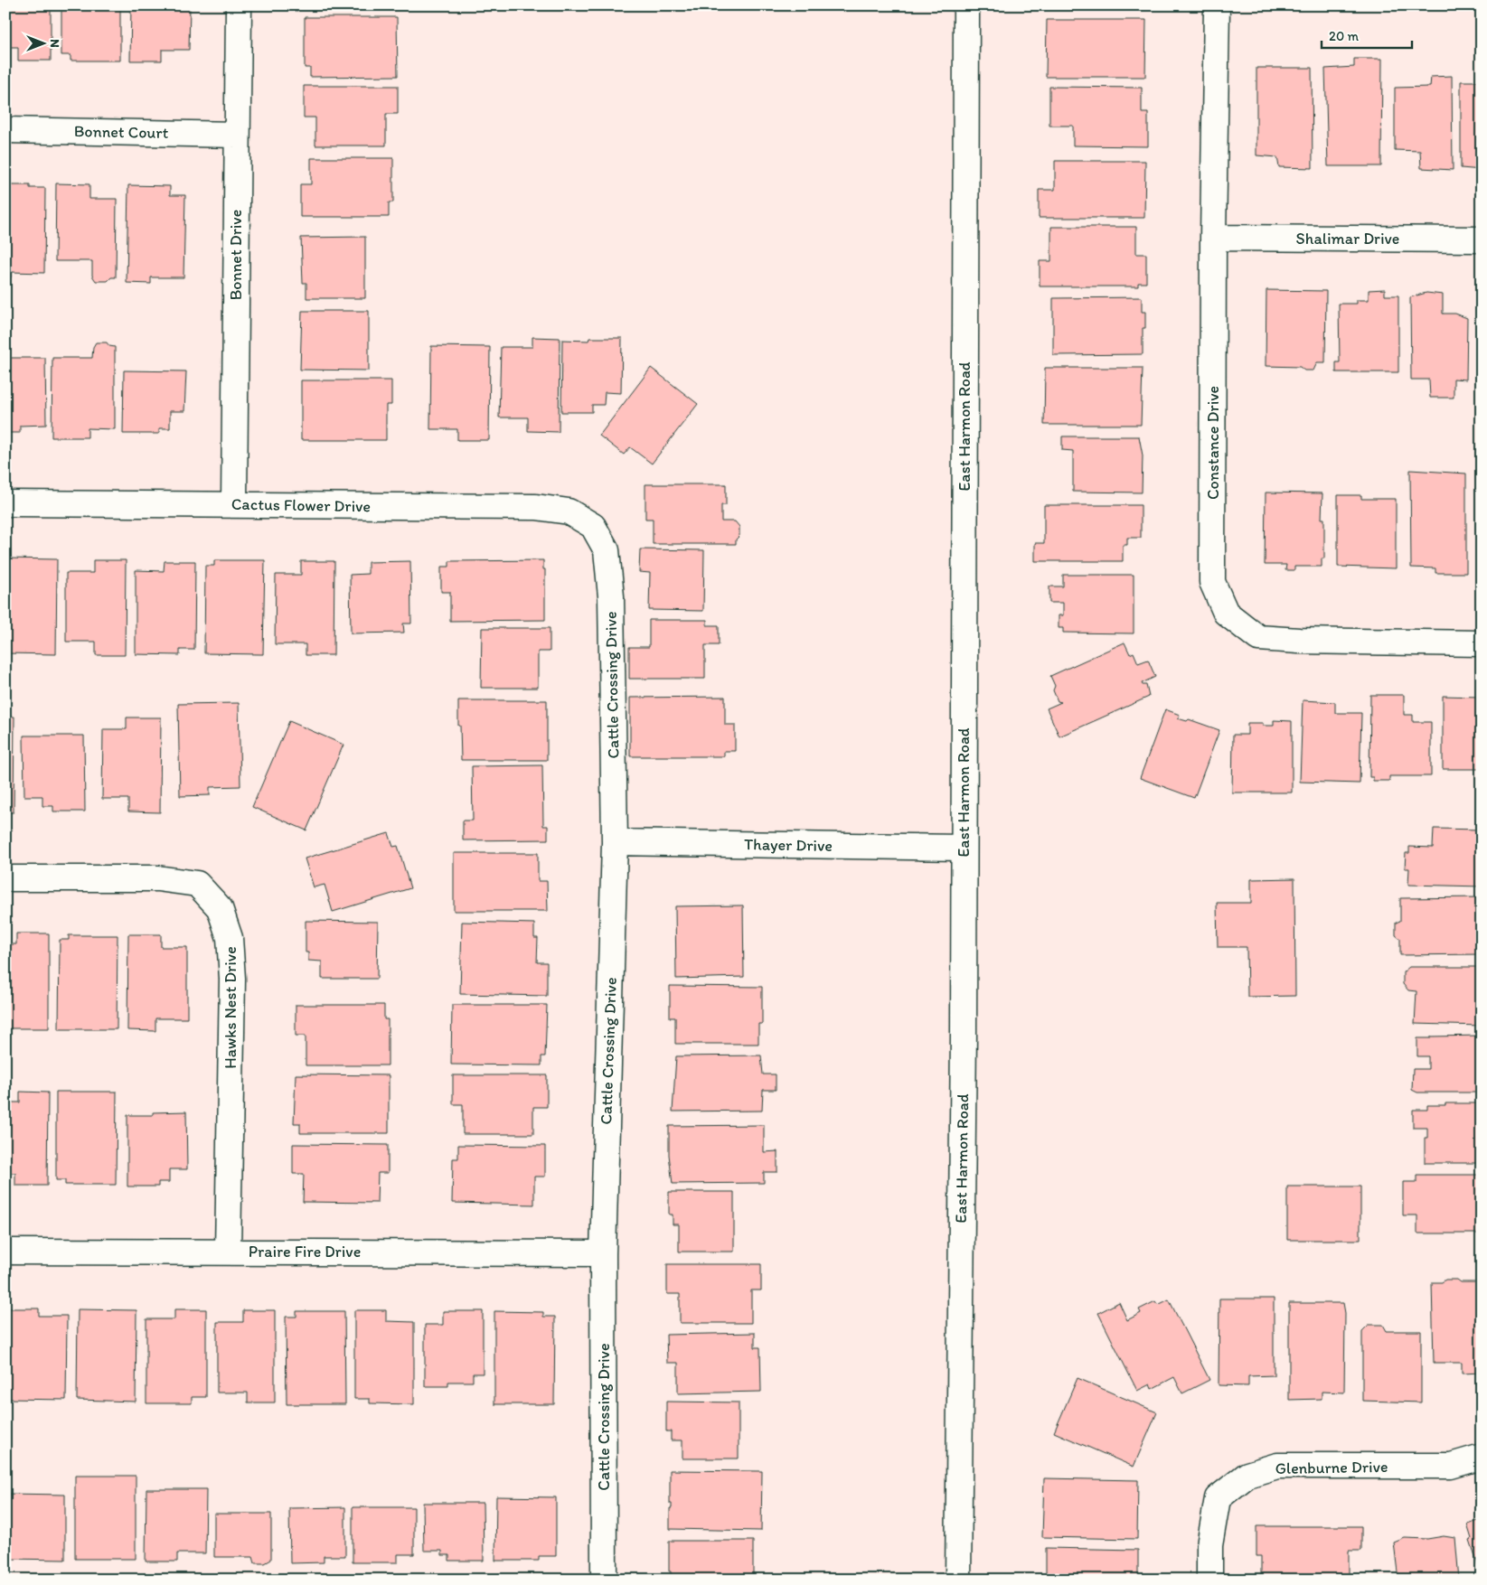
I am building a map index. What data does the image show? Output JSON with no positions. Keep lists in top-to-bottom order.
{
  "streets": {
    "street": [
      "Bonnet Court",
      "Shalimar Drive",
      "Bonnet Drive",
      "East Harmon Road",
      "Constance Drive",
      "Cactus Flower Drive",
      "Cattle Crossing Drive",
      "Thayer Drive",
      "Hawks Nest Drive",
      "Praire Fire Drive",
      "Glenburne Drive"
    ]
  },
  "crossings": [
    ["Bonnet Court", "Bonnet Drive"],
    ["Shalimar Drive", "Constance Drive"],
    ["Bonnet Drive", "Cactus Flower Drive"],
    ["East Harmon Road", "Thayer Drive"],
    ["Cactus Flower Drive", "Cattle Crossing Drive"],
    ["Cattle Crossing Drive", "Thayer Drive"],
    ["Cattle Crossing Drive", "Praire Fire Drive"],
    ["Hawks Nest Drive", "Praire Fire Drive"]
  ],
  "scale_bar": "20 m",
  "north": "right"
}
